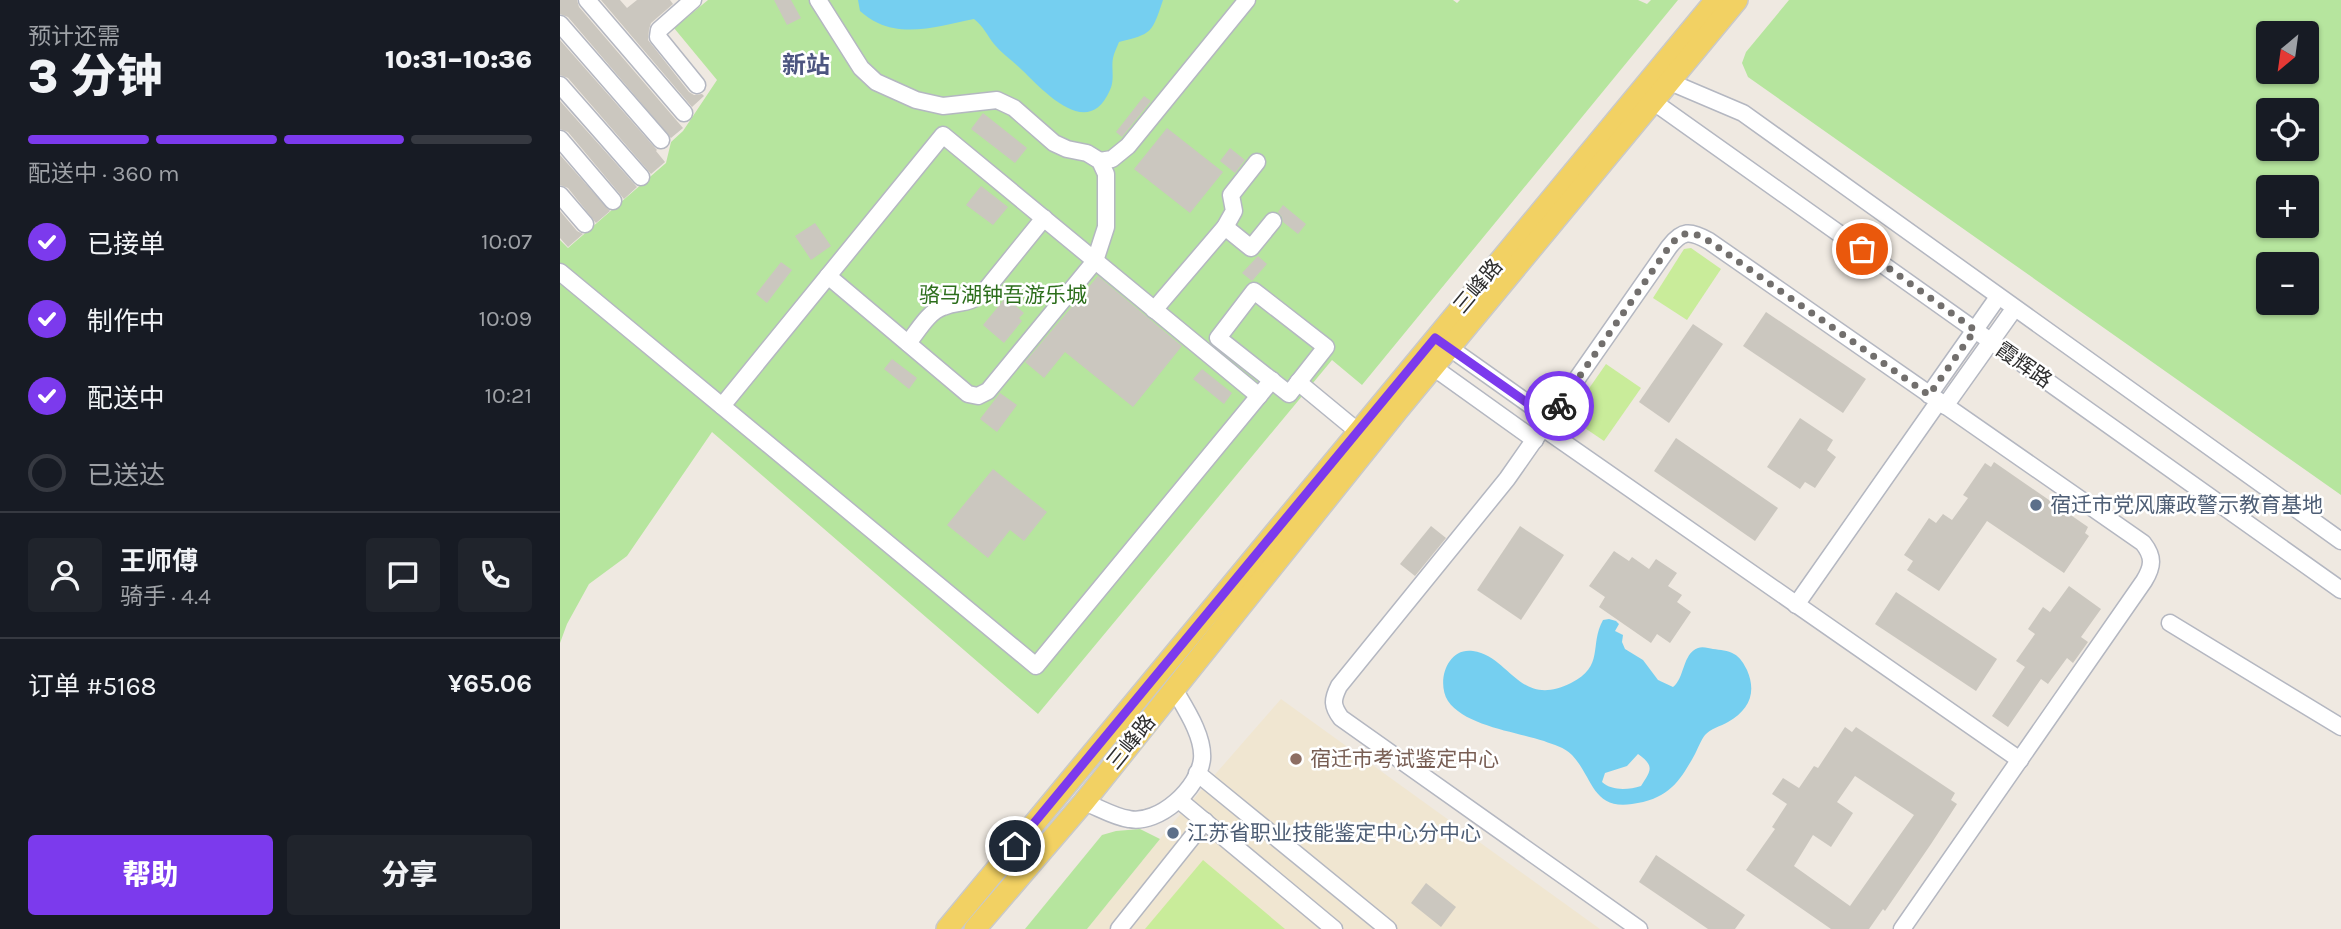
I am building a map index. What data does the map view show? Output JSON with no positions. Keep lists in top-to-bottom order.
{
  "streets": {
    "main road": ["三峰路"],
    "street": ["霞辉路"]
  },
  "crossings": [
    ["三峰路", "霞辉路"]
  ],
  "districts": ["新站"],
  "parks": ["骆马湖钟吾游乐城"],
  "places": ["宿迁市党风廉政警示教育基地", "宿迁市考试鉴定中心", "江苏省职业技能鉴定中心分中心"],
  "north": "bottom left",
  "page": {
    "heading": ["3 分钟", "预计还需", "10:31–10:36"],
    "panel": [
      "王师傅",
      "骑手 · 4.4",
      "订单 #5168",
      "¥65.06"
    ],
    "map_buttons": ["+", "−"],
    "bar": "配送中 · 360 m",
    "list": [
      ["已接单", "10:07"],
      ["制作中", "10:09"],
      ["配送中", "10:21"],
      "已送达"
    ],
    "buttons": ["帮助", "分享"]
  }
}
